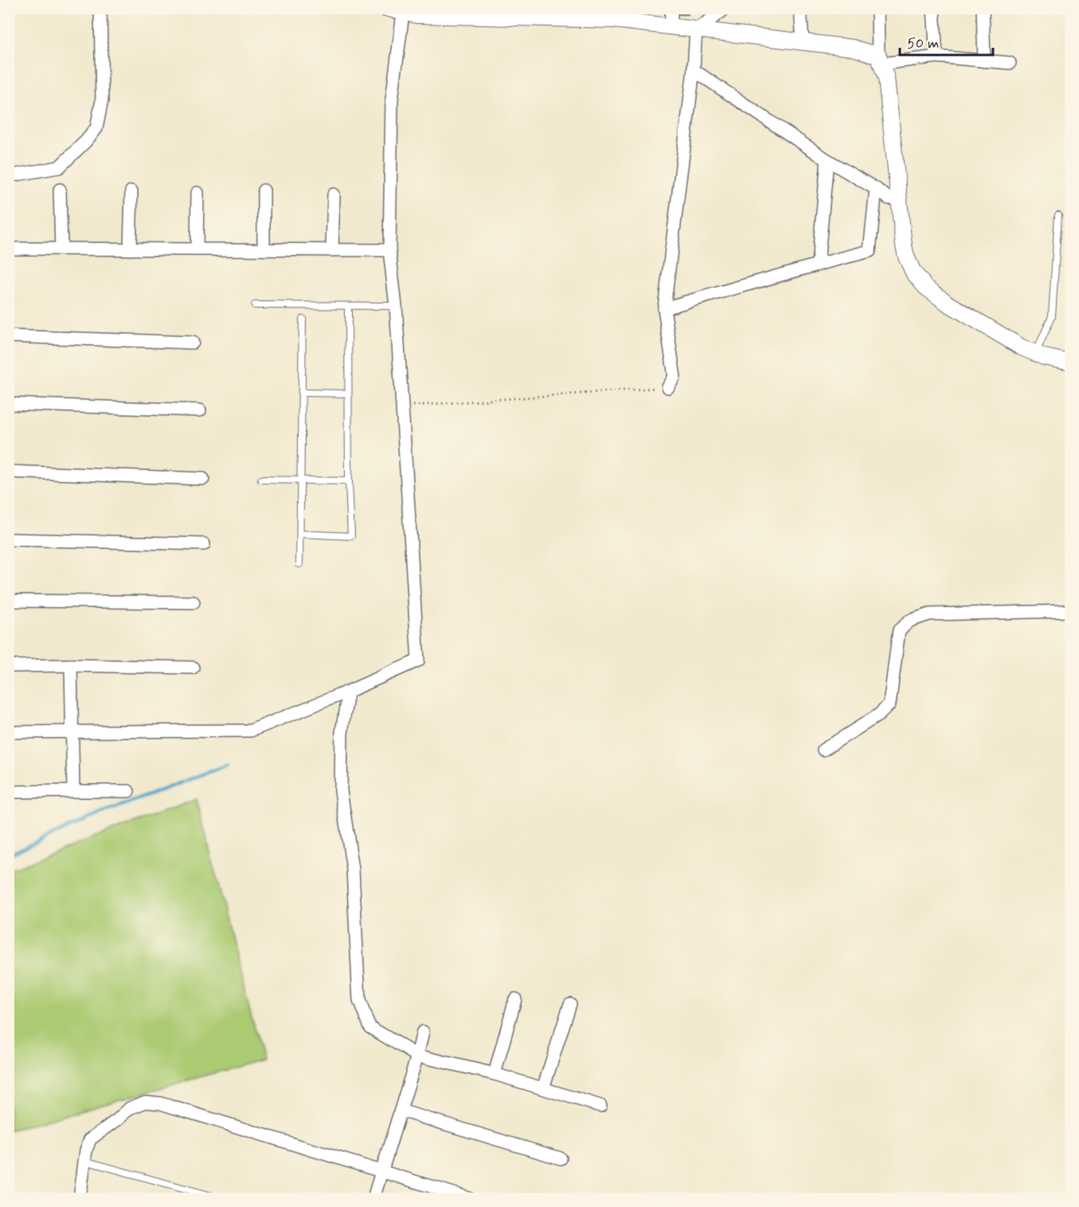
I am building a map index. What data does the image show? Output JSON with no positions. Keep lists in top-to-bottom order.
{
  "scale_bar": "50 m"
}
